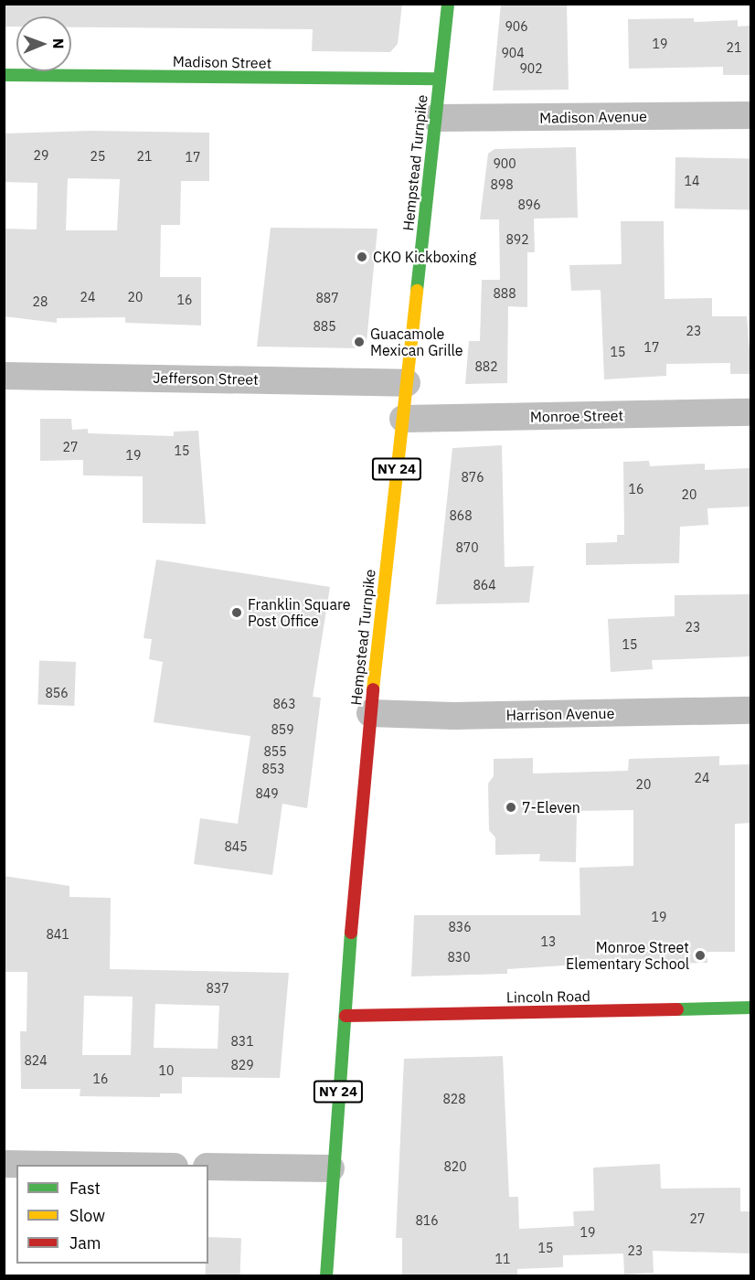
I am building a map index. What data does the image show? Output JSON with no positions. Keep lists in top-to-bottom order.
{
  "streets": {
    "main road": [
      "Madison Street",
      "Hempstead Turnpike",
      "NY 24",
      "Lincoln Road"
    ],
    "street": [
      "Madison Avenue",
      "Jefferson Street",
      "Monroe Street",
      "Harrison Avenue"
    ]
  },
  "crossings": [
    ["Madison Street", "Hempstead Turnpike"],
    ["Madison Avenue", "Hempstead Turnpike"],
    ["Hempstead Turnpike", "Jefferson Street"],
    ["Hempstead Turnpike", "Monroe Street"],
    ["Hempstead Turnpike", "Harrison Avenue"],
    ["Hempstead Turnpike", "Lincoln Road"]
  ],
  "places": [
    "CKO Kickboxing",
    "Guacamole Mexican Grille",
    "Franklin Square Post Office",
    "7-Eleven",
    "Monroe Street Elementary School"
  ],
  "house_numbers": [
    "906",
    "19",
    "21",
    "904",
    "902",
    "29",
    "25",
    "21",
    "17",
    "900",
    "14",
    "898",
    "896",
    "892",
    "888",
    "24",
    "20",
    "887",
    "16",
    "28",
    "885",
    "23",
    "17",
    "15",
    "882",
    "27",
    "15",
    "19",
    "876",
    "16",
    "20",
    "868",
    "870",
    "864",
    "23",
    "15",
    "856",
    "863",
    "859",
    "855",
    "853",
    "24",
    "20",
    "849",
    "845",
    "19",
    "836",
    "841",
    "13",
    "830",
    "837",
    "831",
    "824",
    "829",
    "10",
    "16",
    "828",
    "820",
    "27",
    "816",
    "19",
    "15",
    "23",
    "11"
  ],
  "legend": ["Fast", "Slow", "Jam"],
  "north": "right"
}
